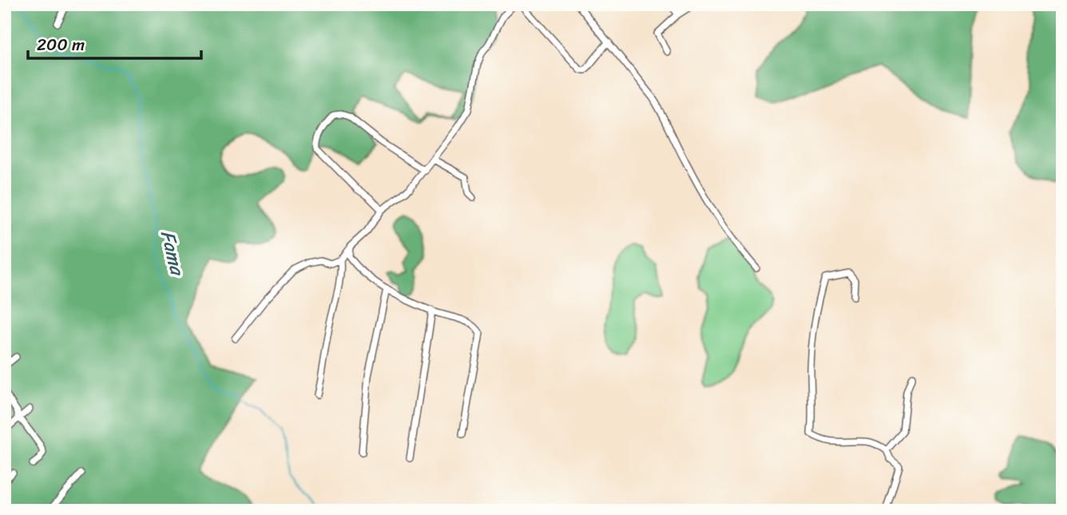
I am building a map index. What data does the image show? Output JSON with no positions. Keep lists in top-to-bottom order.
{
  "water": ["Fama"],
  "scale_bar": "200 m"
}
